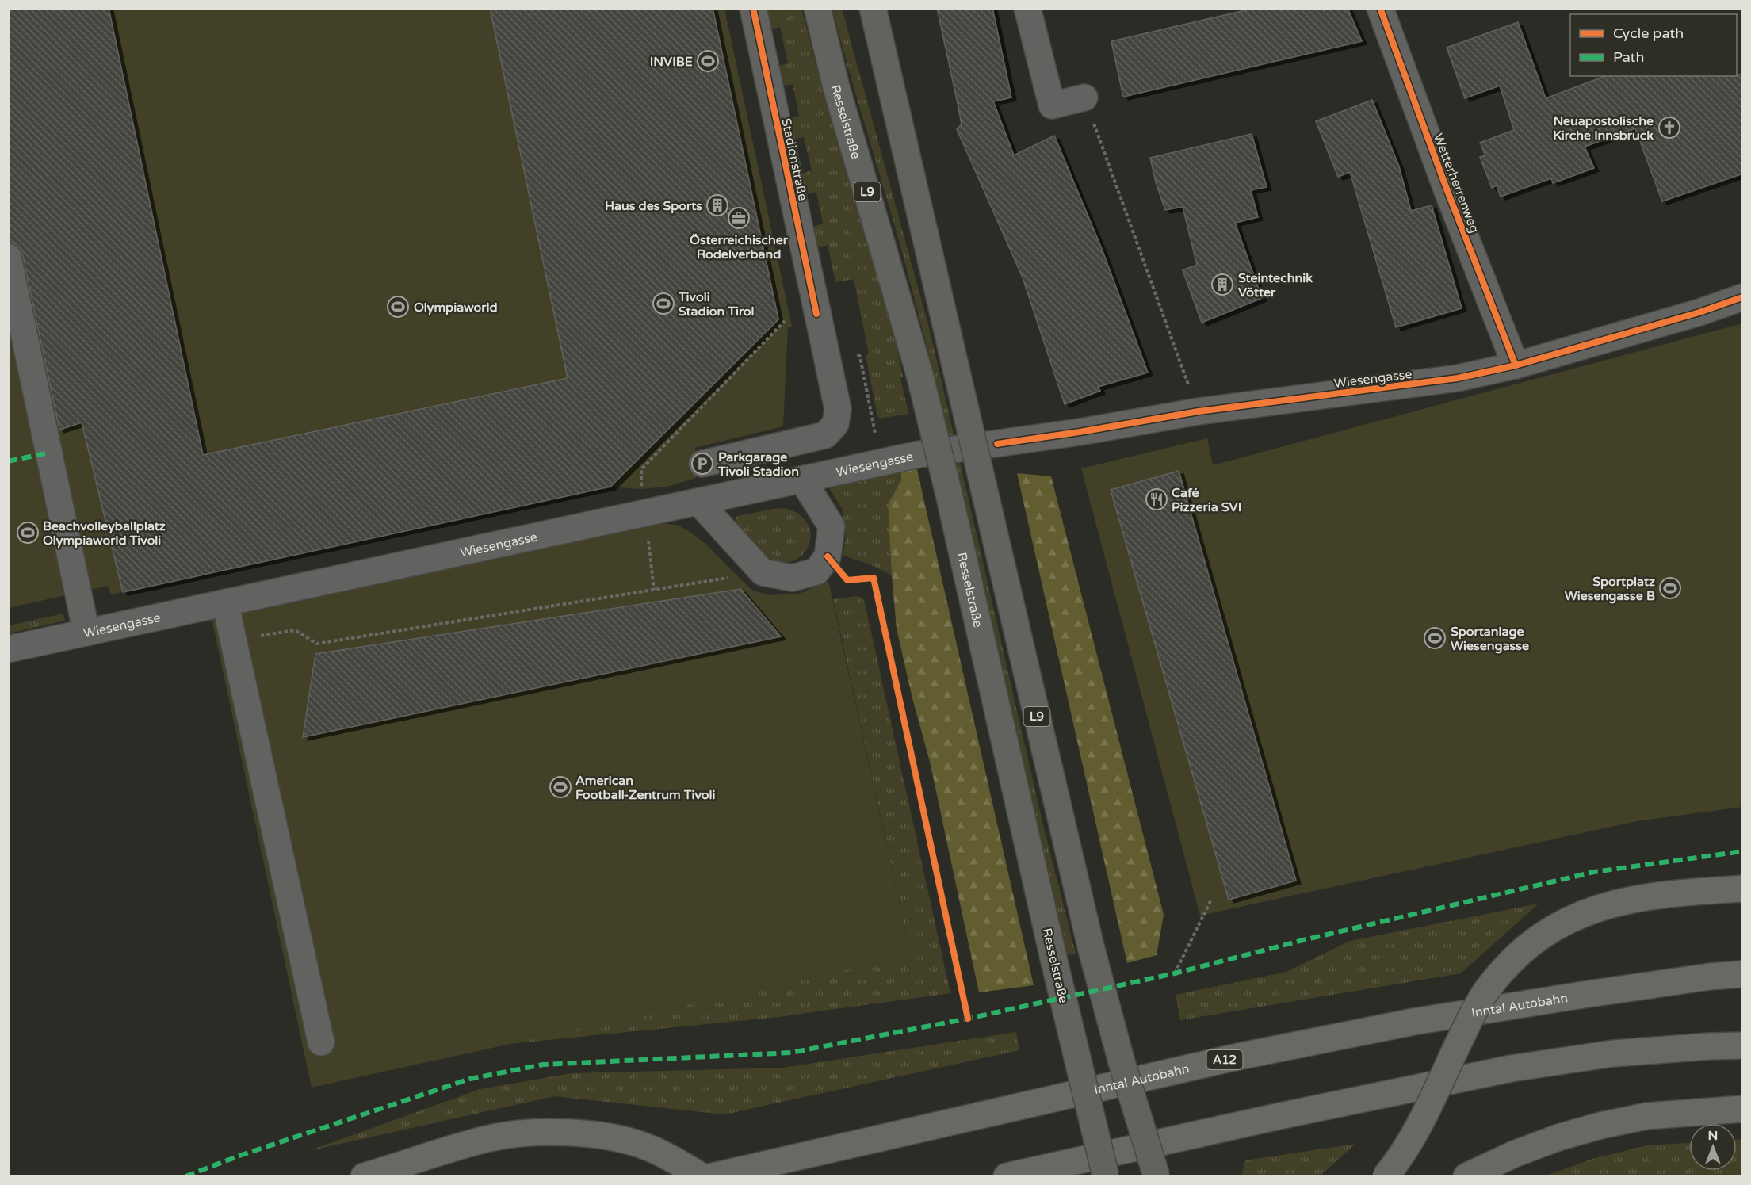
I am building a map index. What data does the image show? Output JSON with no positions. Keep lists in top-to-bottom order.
{
  "streets": {
    "highway": ["Inntal Autobahn", "A12"],
    "main road": ["Resselstraße", "L9"],
    "street": ["Stadionstraße", "Wetterherrenweg", "Wiesengasse"]
  },
  "crossings": [
    ["Wetterherrenweg", "Wiesengasse"]
  ],
  "places": {
    "sports": [
      "INVIBE",
      "Tivoli Stadion Tirol",
      "Olympiaworld",
      "Beachvolleyballplatz Olympiaworld Tivoli",
      "Sportplatz Wiesengasse B",
      "Sportanlage Wiesengasse",
      "American Football-Zentrum Tivoli"
    ],
    "church": ["Neuapostolische Kirche Innsbruck"],
    "building": ["Haus des Sports", "Steintechnik Vötter"],
    "office": ["Österreichischer Rodelverband"],
    "parking": ["Parkgarage Tivoli Stadion"],
    "restaurant": ["Café Pizzeria SVI"]
  },
  "legend": ["Cycle path", "Path"],
  "north": "top"
}
